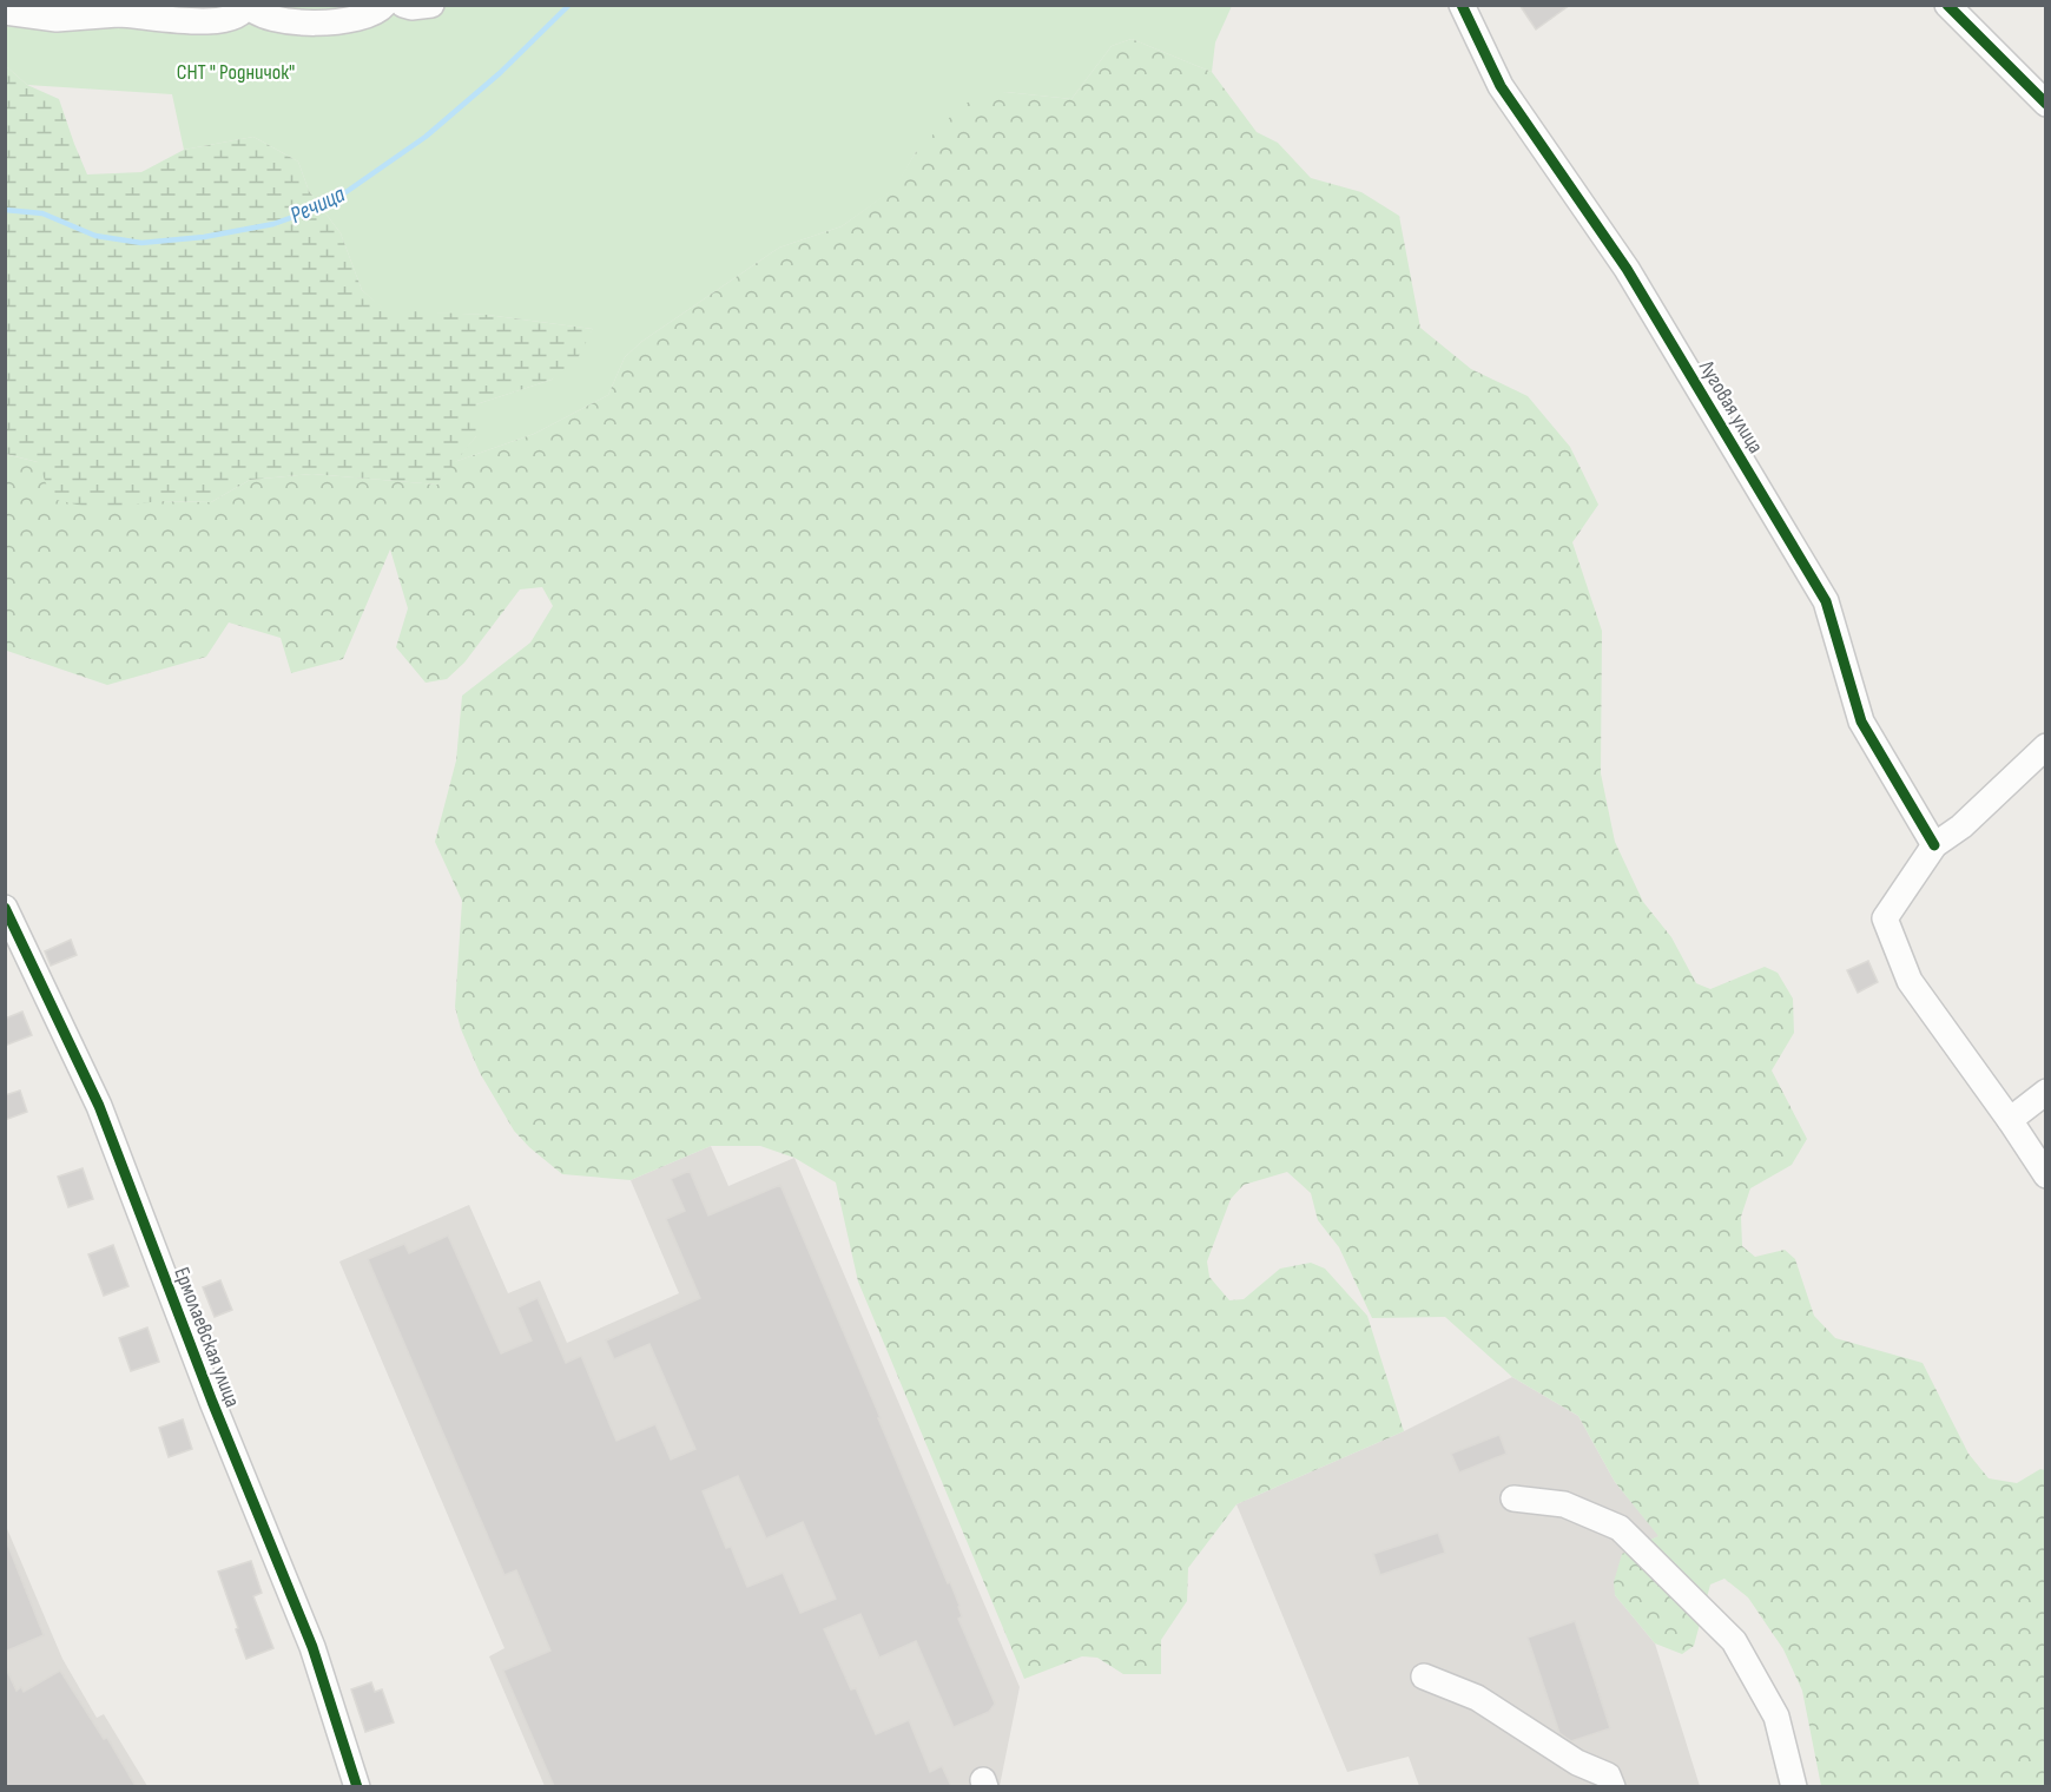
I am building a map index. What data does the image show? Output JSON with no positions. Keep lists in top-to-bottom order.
{
  "streets": {
    "street": ["Луговая улица", "Ермолаевская улица"]
  },
  "water": ["Речица"],
  "parks": ["СНТ \" Родничок\""]
}
